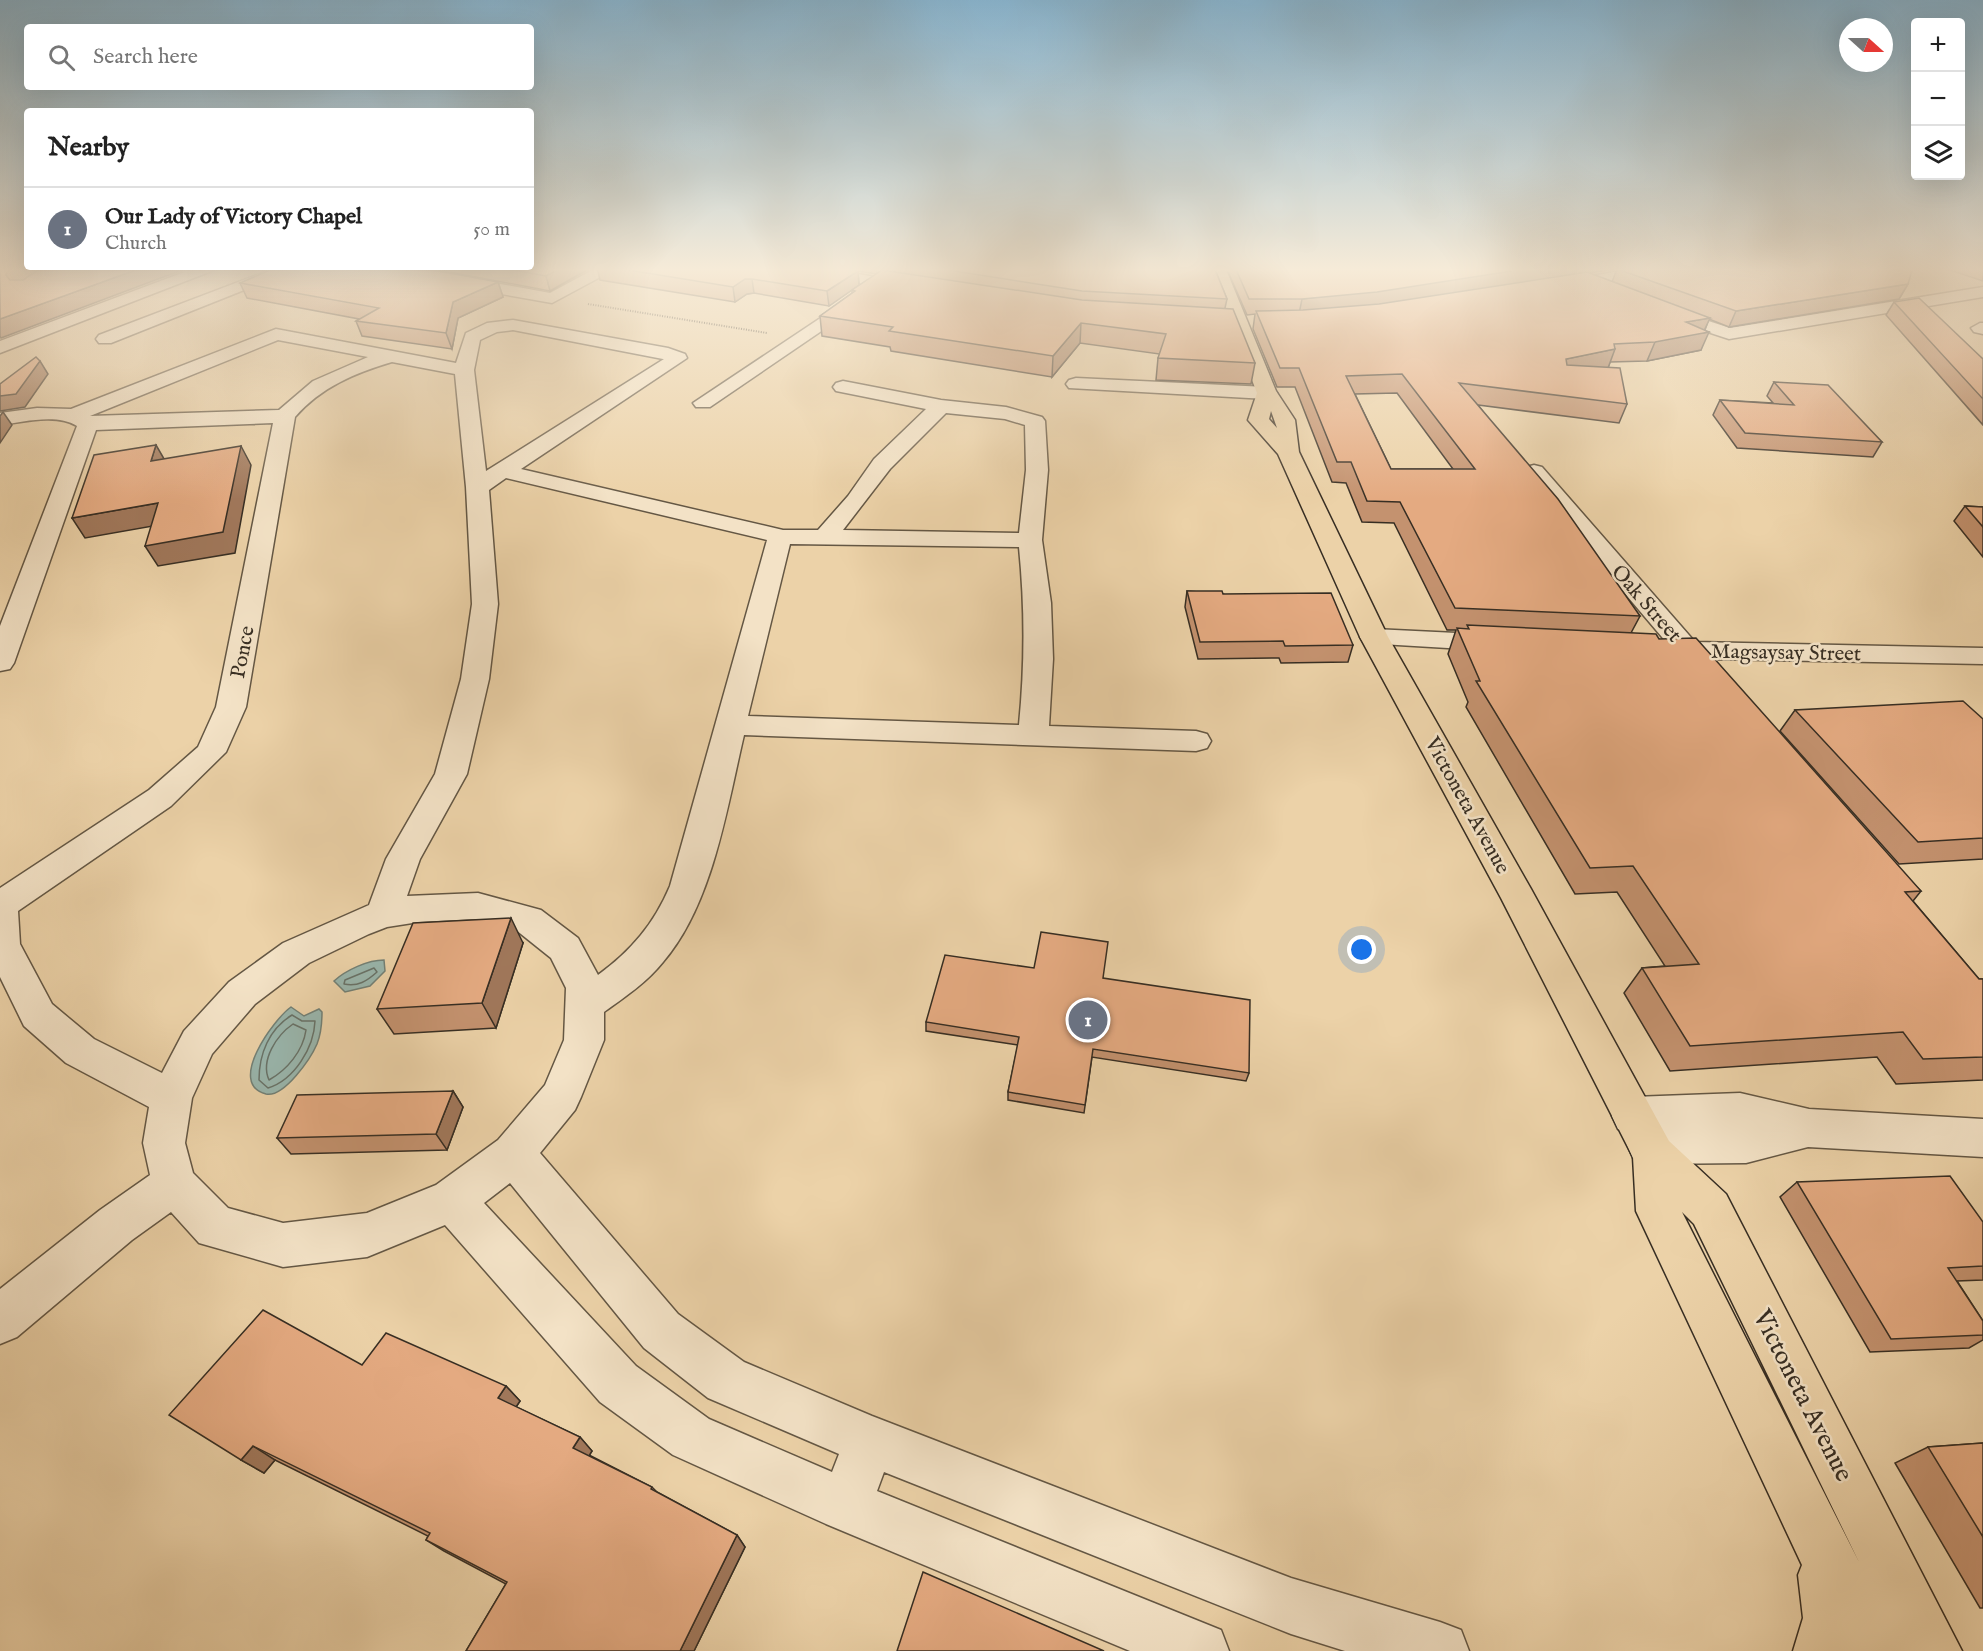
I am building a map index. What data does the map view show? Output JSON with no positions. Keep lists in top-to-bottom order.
{
  "streets": {
    "main road": ["Victoneta Avenue"],
    "street": ["Oak Street", "Ponce", "Magsaysay Street"]
  },
  "crossings": [
    ["Oak Street", "Magsaysay Street"]
  ],
  "north": "right",
  "page": {
    "map_buttons": ["+", "−"],
    "search": "Search here",
    "heading": "Nearby",
    "list": [
      {
        "mark": "1",
        "name": "Our Lady of Victory Chapel",
        "note": "Church",
        "value": "50 m"
      }
    ],
    "pins": "1"
  }
}
